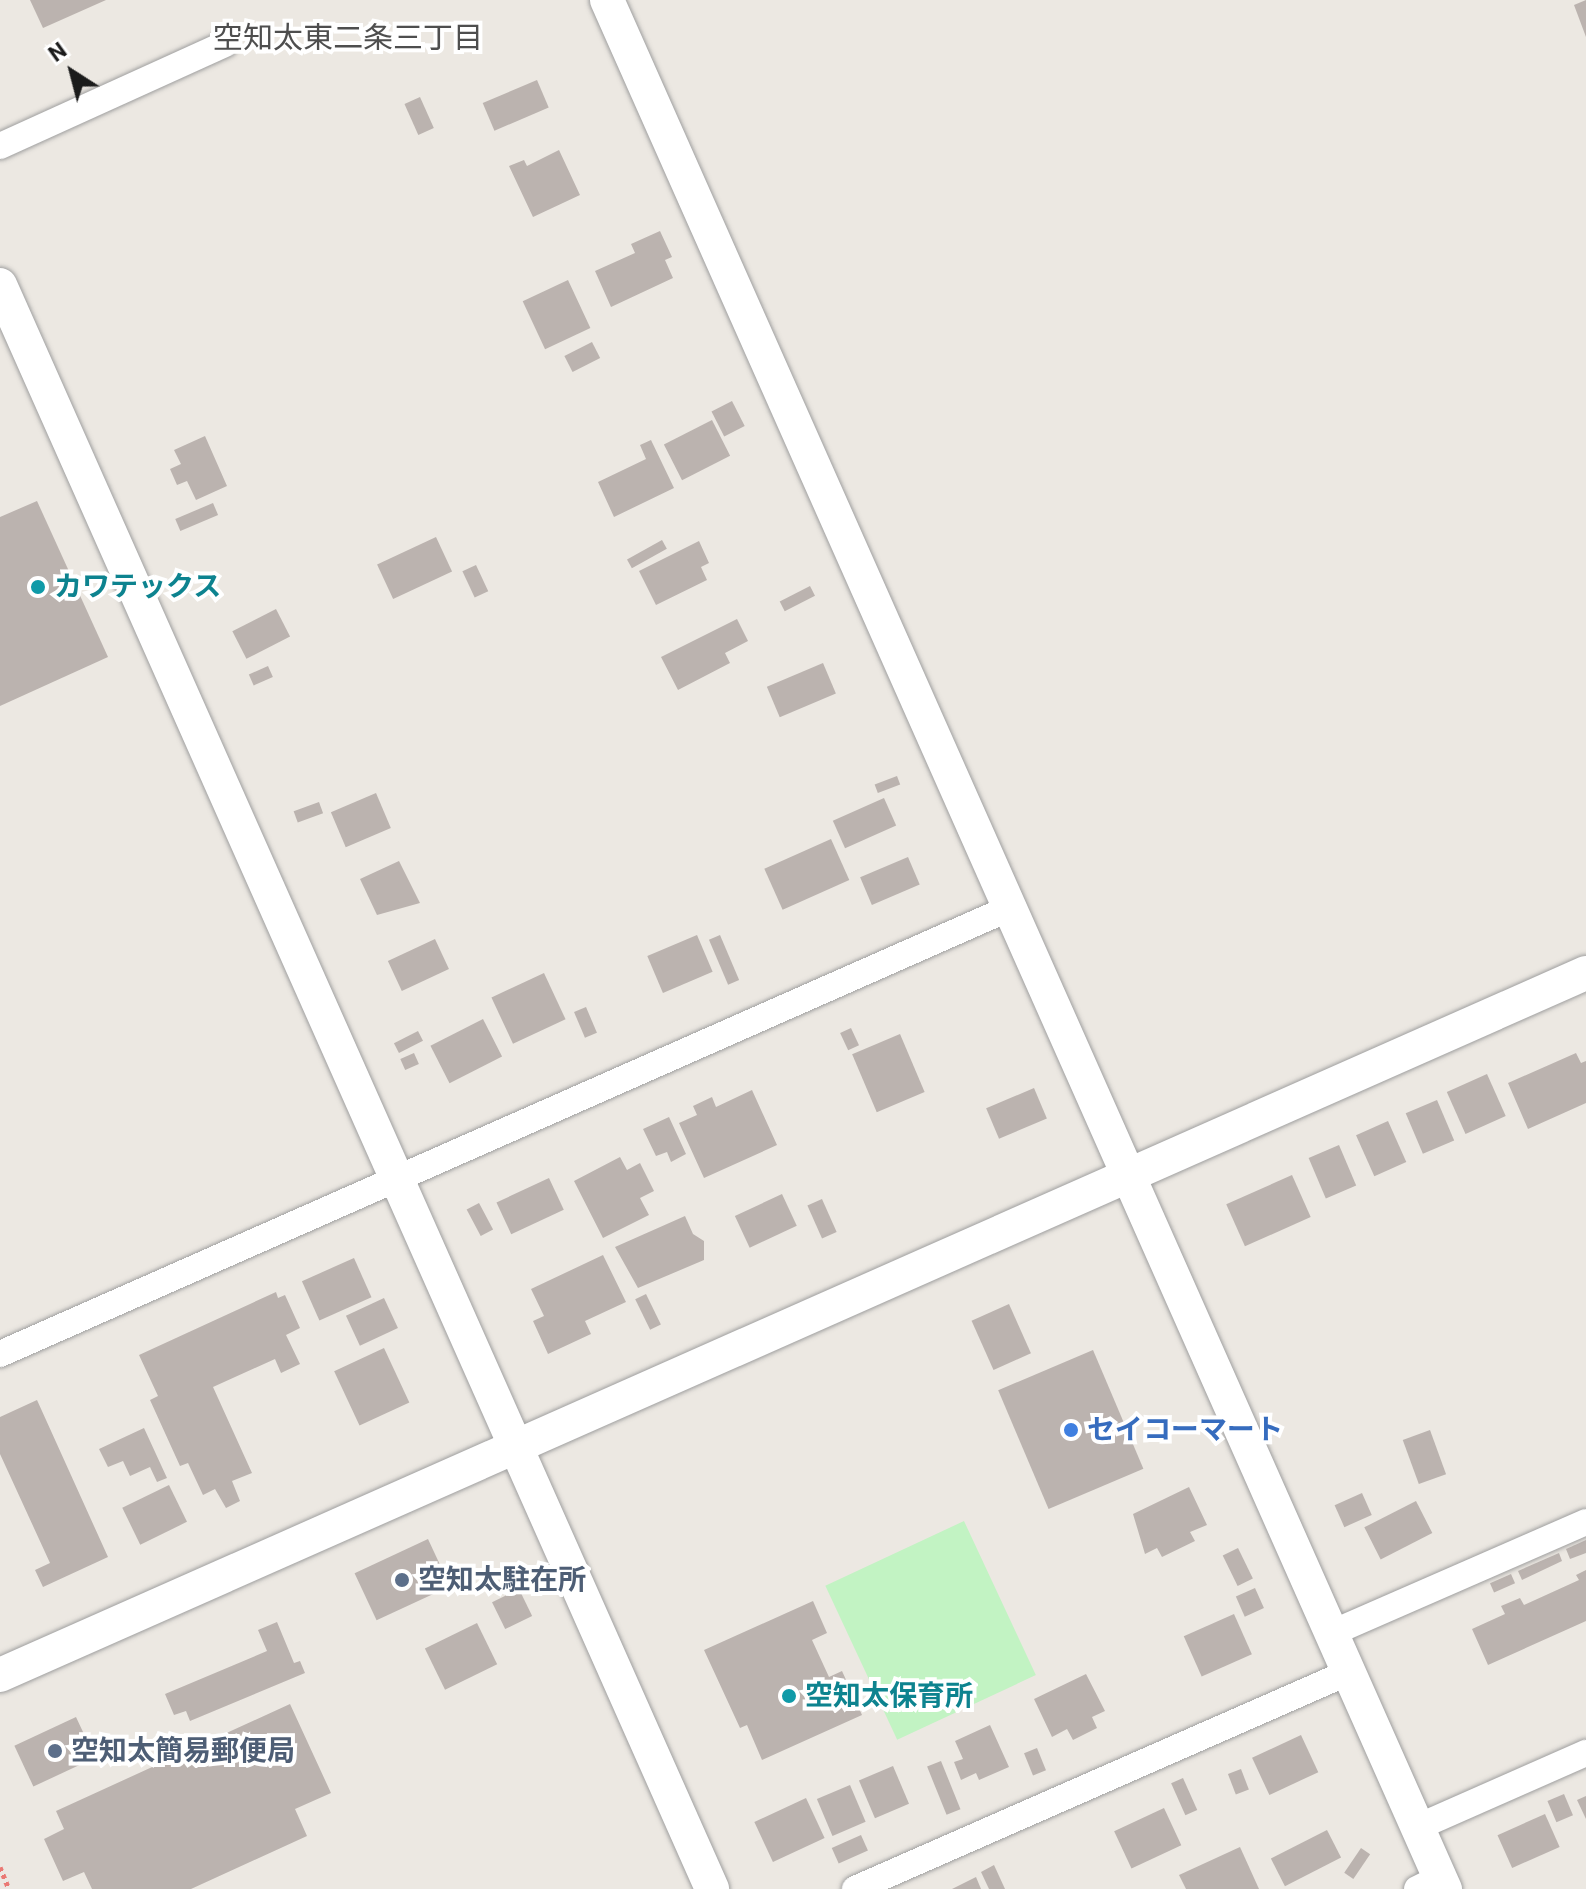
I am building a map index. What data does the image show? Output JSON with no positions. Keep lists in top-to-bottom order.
{
  "districts": ["空知太東二条三丁目"],
  "places": [
    "カワテックス",
    "セイコーマート",
    "空知太駐在所",
    "空知太保育所",
    "空知太簡易郵便局"
  ],
  "north": "top left"
}
